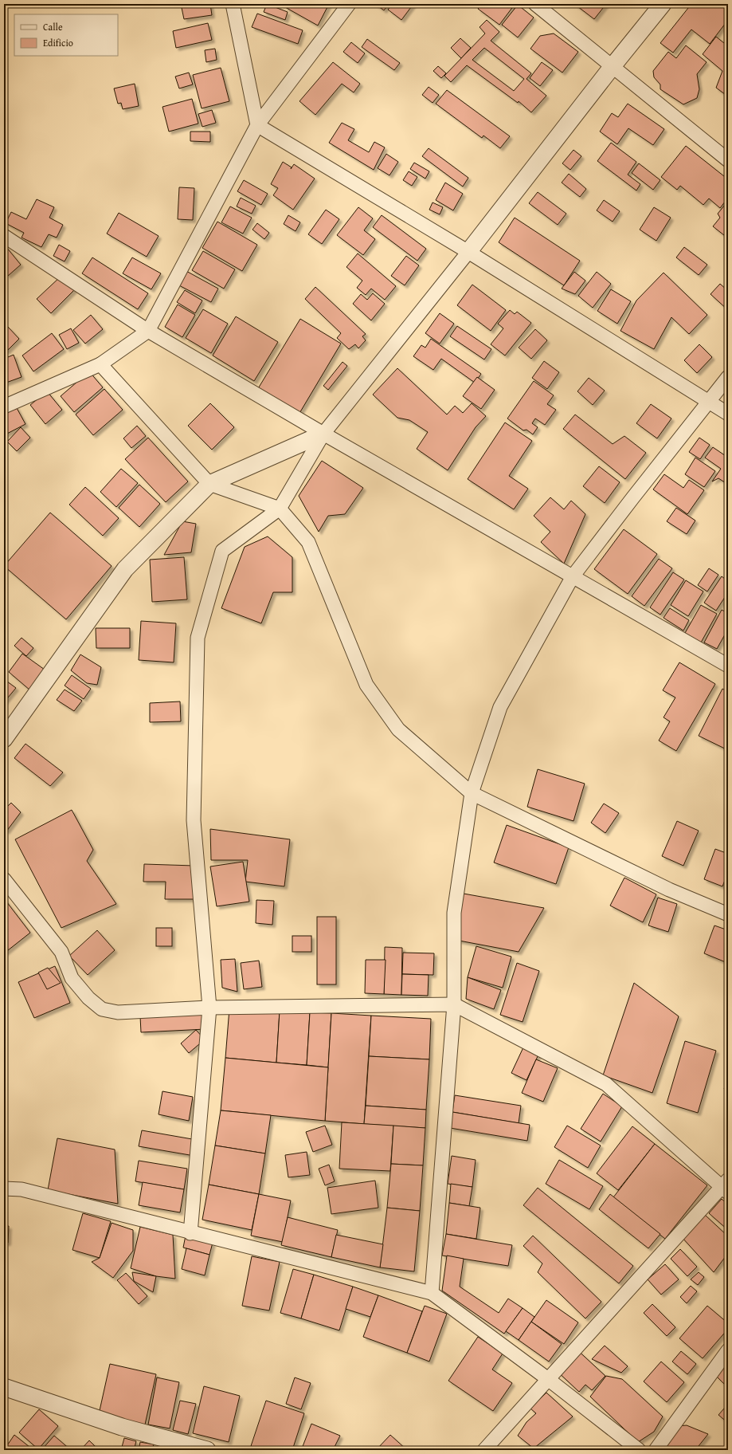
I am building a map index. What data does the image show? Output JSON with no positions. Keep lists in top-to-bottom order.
{
  "legend": ["Calle", "Edificio"]
}
